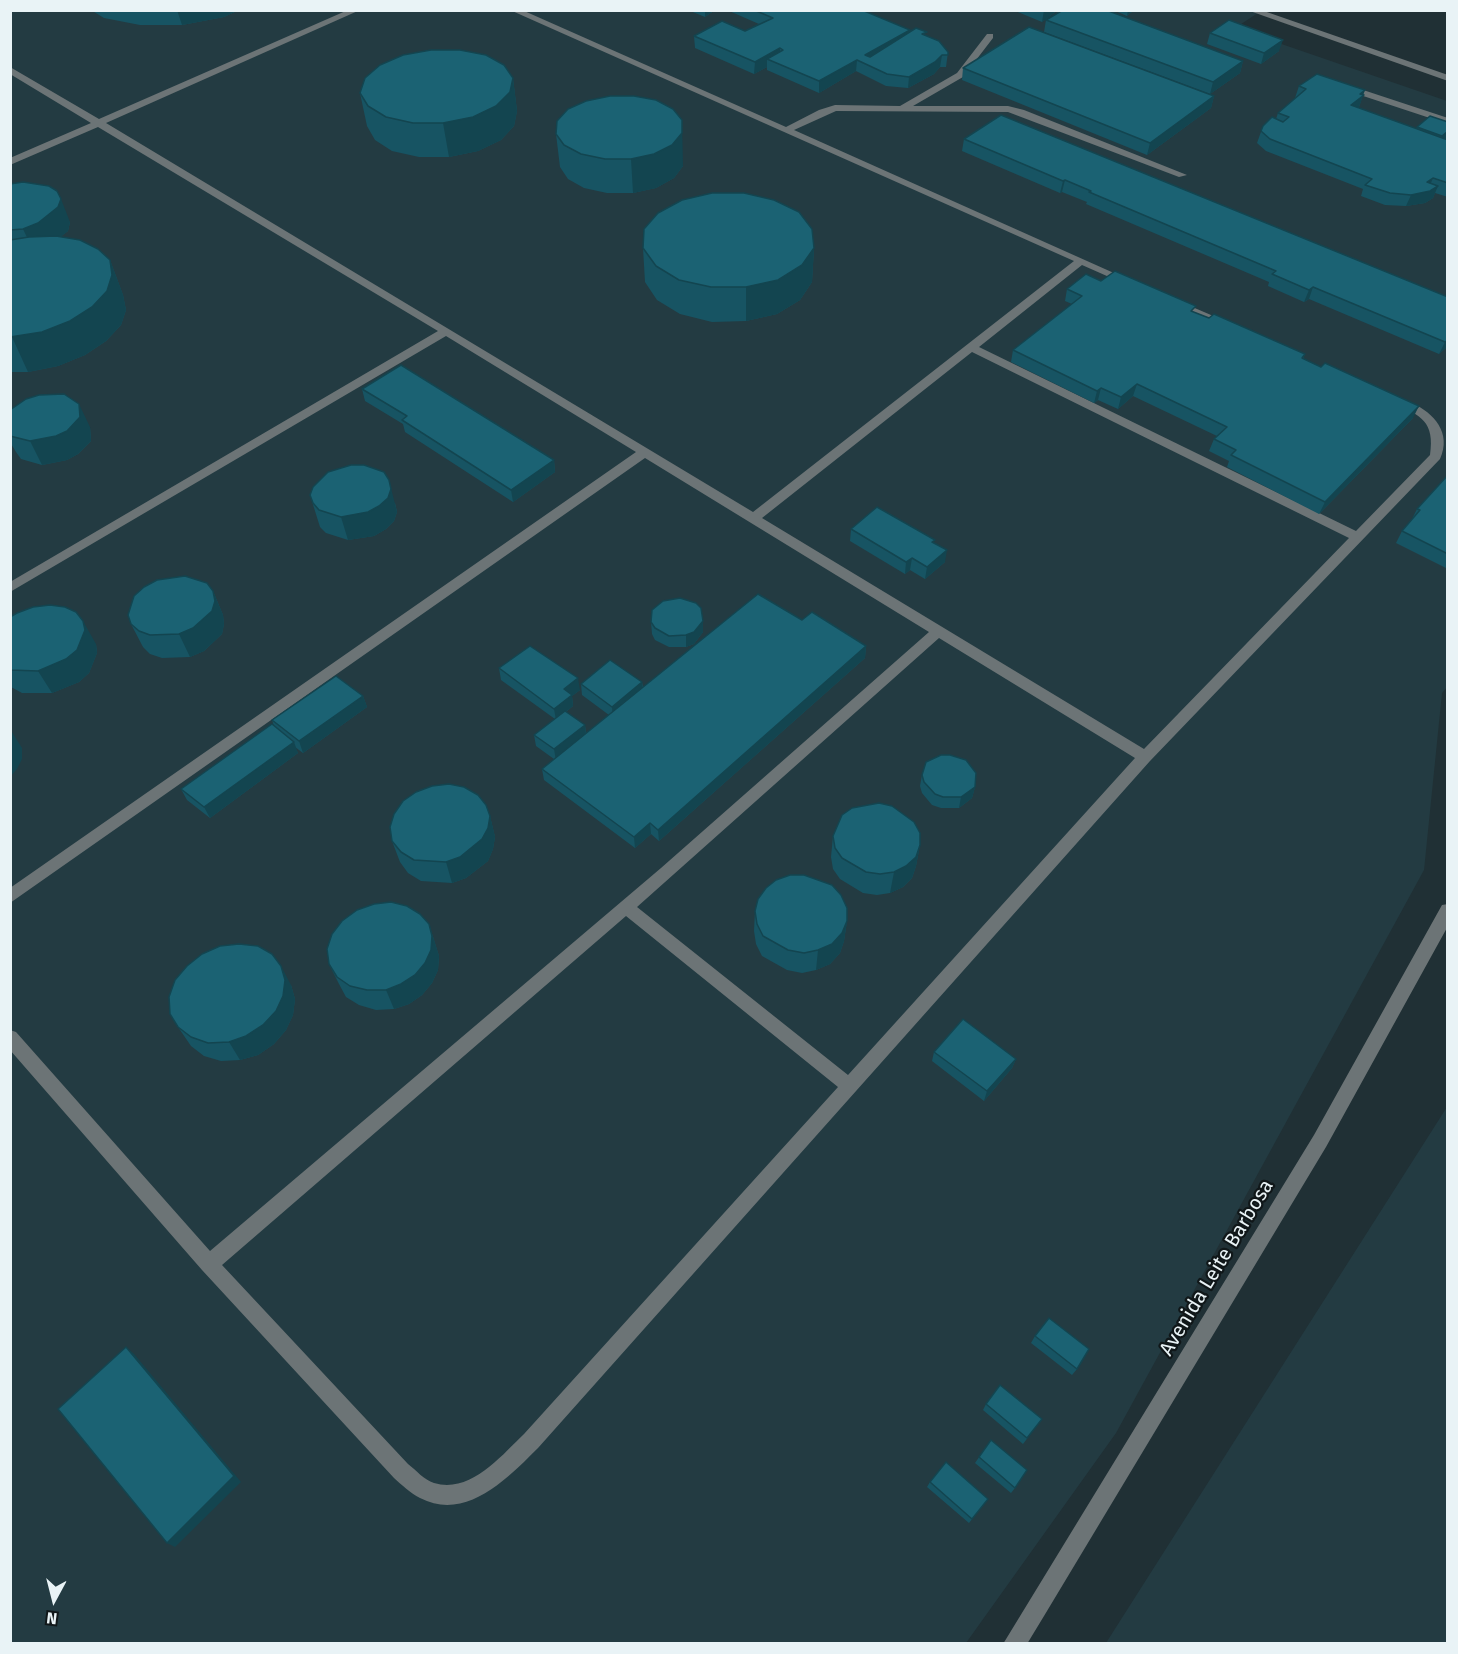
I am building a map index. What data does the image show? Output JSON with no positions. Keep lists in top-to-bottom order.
{
  "streets": {
    "street": ["Avenida Leite Barbosa"]
  },
  "north": "bottom"
}
